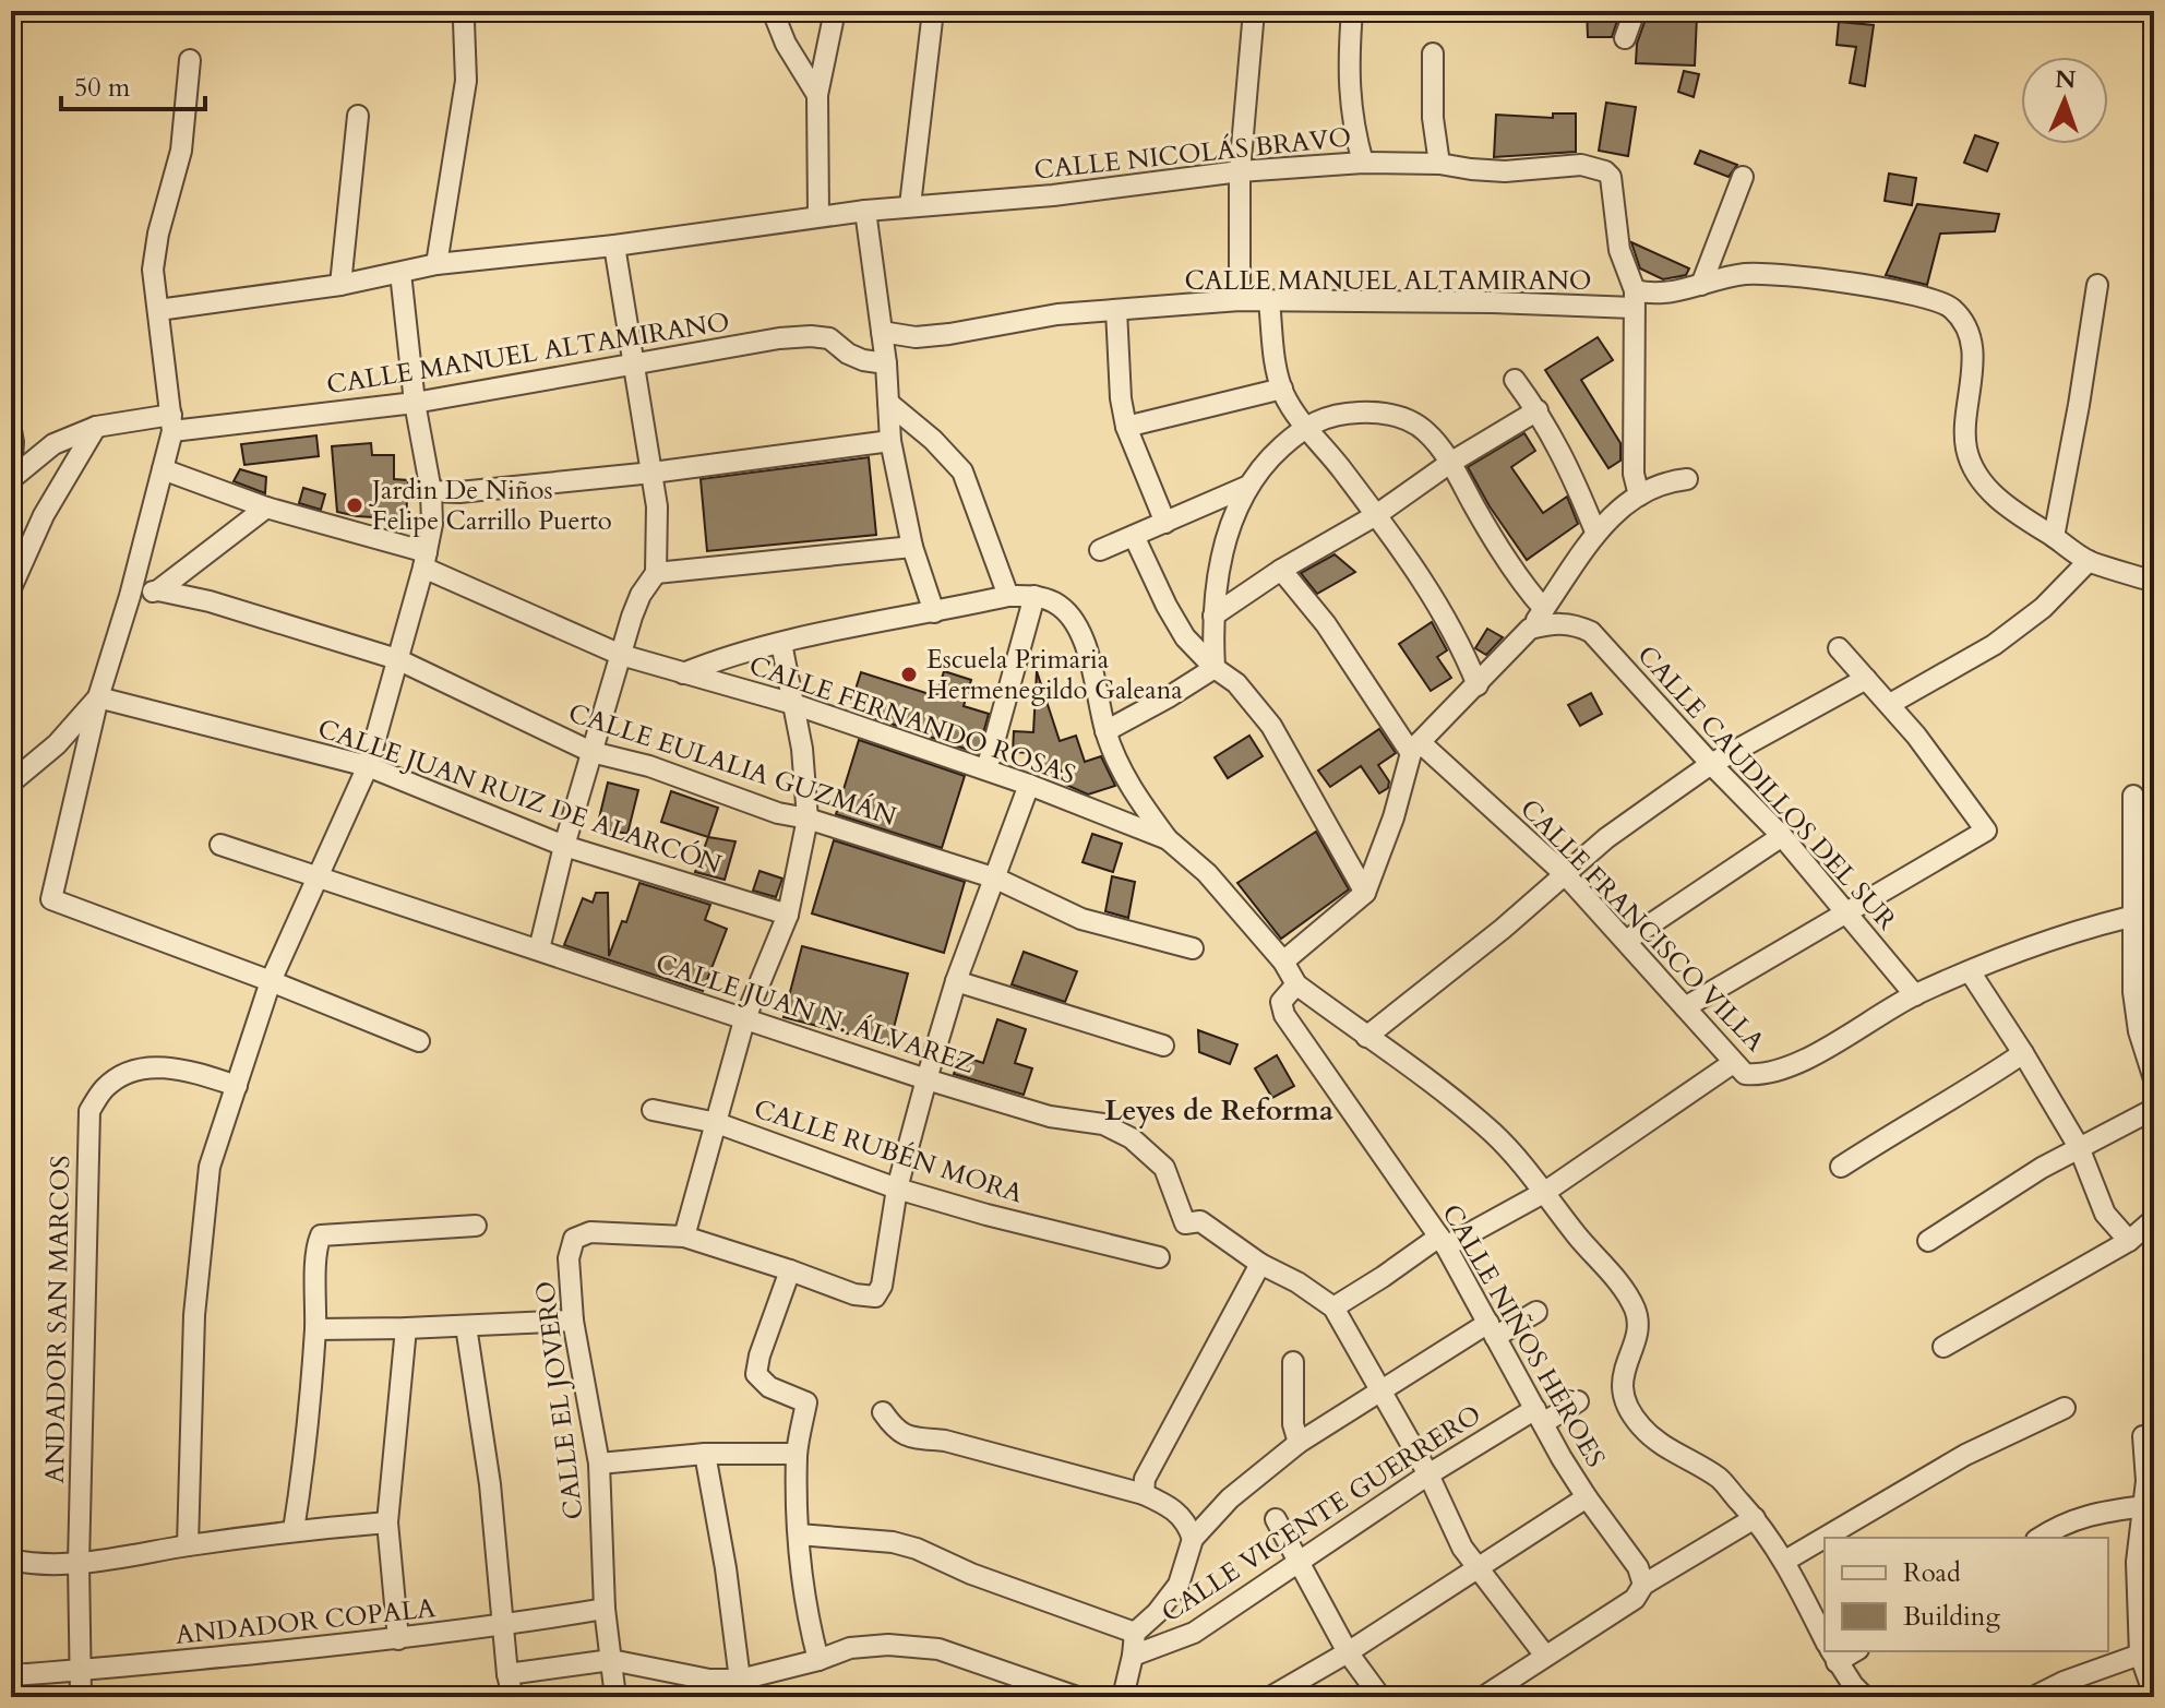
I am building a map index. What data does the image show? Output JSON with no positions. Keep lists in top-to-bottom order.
{
  "streets": {
    "street": [
      "CALLE NICOLÁS BRAVO",
      "CALLE MANUEL ALTAMIRANO",
      "CALLE FERNANDO ROSAS",
      "CALLE EULALIA GUZMÁN",
      "CALLE CAUDILLOS DEL SUR",
      "CALLE JUAN RUIZ DE ALARCÓN",
      "CALLE FRANCISCO VILLA",
      "CALLE JUAN N. ÁLVAREZ",
      "CALLE RUBÉN MORA",
      "ANDADOR SAN MARCOS",
      "CALLE NIÑOS HÉROES",
      "CALLE EL JOVERO",
      "CALLE VICENTE GUERRERO",
      "ANDADOR COPALA"
    ]
  },
  "crossings": [
    ["CALLE NICOLÁS BRAVO", "CALLE MANUEL ALTAMIRANO"],
    ["CALLE CAUDILLOS DEL SUR", "CALLE FRANCISCO VILLA"],
    ["ANDADOR SAN MARCOS", "ANDADOR COPALA"],
    ["CALLE NIÑOS HÉROES", "CALLE VICENTE GUERRERO"],
    ["CALLE EL JOVERO", "ANDADOR COPALA"]
  ],
  "districts": ["Leyes de Reforma"],
  "places": ["Jardin De Niños Felipe Carrillo Puerto", "Escuela Primaria Hermenegildo Galeana"],
  "legend": ["Road", "Building"],
  "scale_bar": "50 m",
  "north": "top"
}
